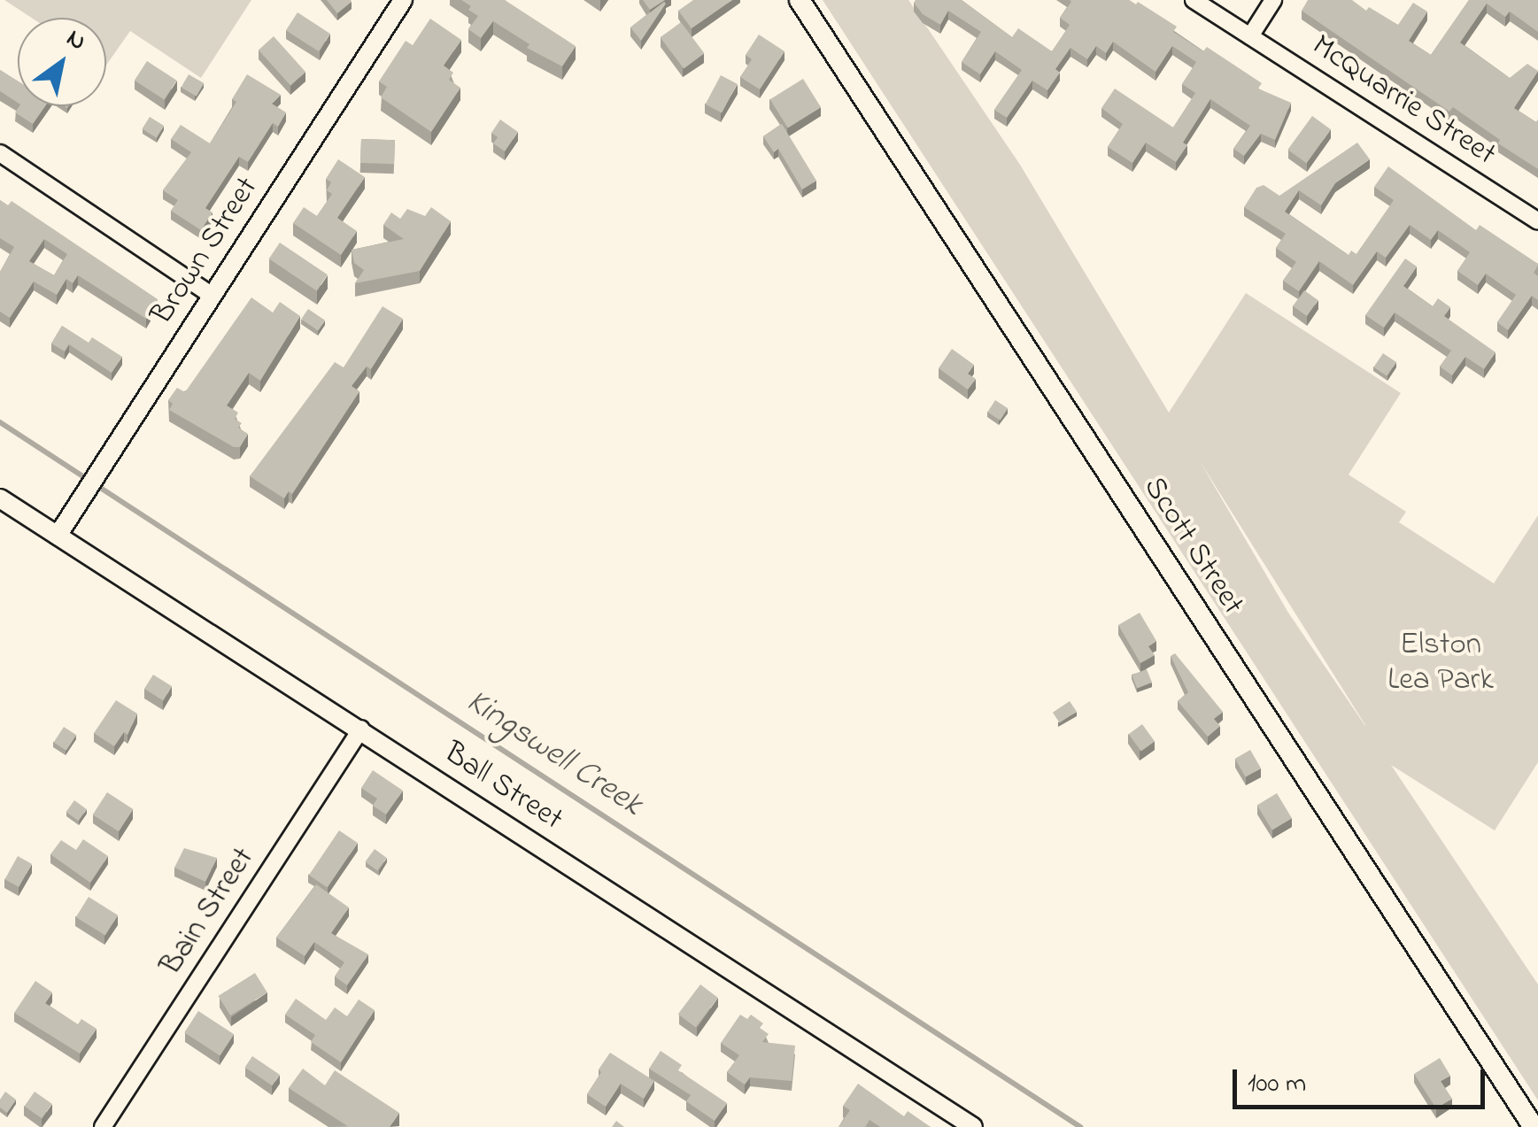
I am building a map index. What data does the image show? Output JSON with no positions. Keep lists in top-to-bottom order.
{
  "streets": {
    "main road": ["Scott Street"],
    "street": [
      "McQuarrie Street",
      "Brown Street",
      "Ball Street",
      "Bain Street"
    ]
  },
  "crossings": [
    ["Brown Street", "Ball Street"],
    ["Ball Street", "Bain Street"]
  ],
  "water": ["Kingswell Creek"],
  "parks": ["Elston Lea Park"],
  "scale_bar": "100 m",
  "north": "top right"
}
